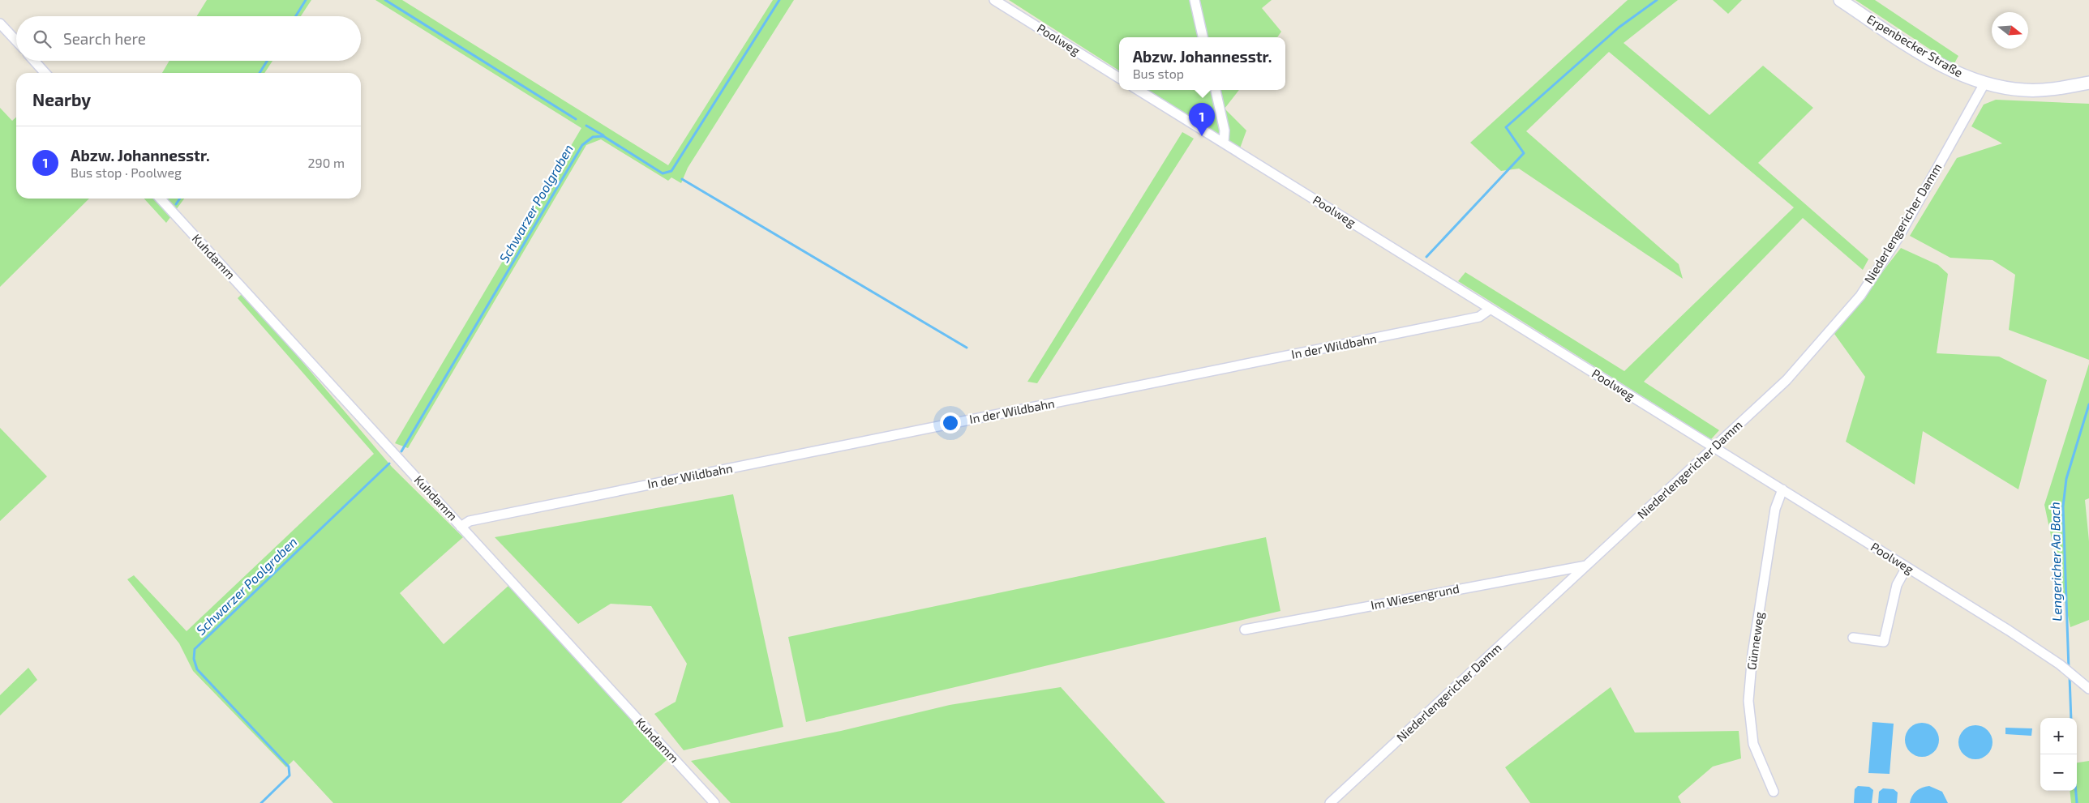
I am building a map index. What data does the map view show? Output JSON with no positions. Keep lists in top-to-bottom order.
{
  "streets": {
    "main road": ["Erpenbecker Straße"],
    "street": [
      "Poolweg",
      "Niederlengericher Damm",
      "Kuhdamm",
      "In der Wildbahn",
      "Im Wiesengrund",
      "Günneweg"
    ]
  },
  "crossings": [
    ["Poolweg", "Niederlengericher Damm"],
    ["Poolweg", "In der Wildbahn"],
    ["Poolweg", "Günneweg"],
    ["Erpenbecker Straße", "Niederlengericher Damm"],
    ["Niederlengericher Damm", "Im Wiesengrund"],
    ["Kuhdamm", "In der Wildbahn"]
  ],
  "water": ["Schwarzer Poolgraben", "Lengericher Aa Bach"],
  "north": "right",
  "page": {
    "search": "Search here",
    "popup": ["Abzw. Johannesstr.", "Bus stop"],
    "heading": "Nearby",
    "pins": "1",
    "list": [
      {
        "mark": "1",
        "name": "Abzw. Johannesstr.",
        "note": "Bus stop · Poolweg",
        "value": "290 m"
      }
    ],
    "map_buttons": ["+", "−"]
  }
}
